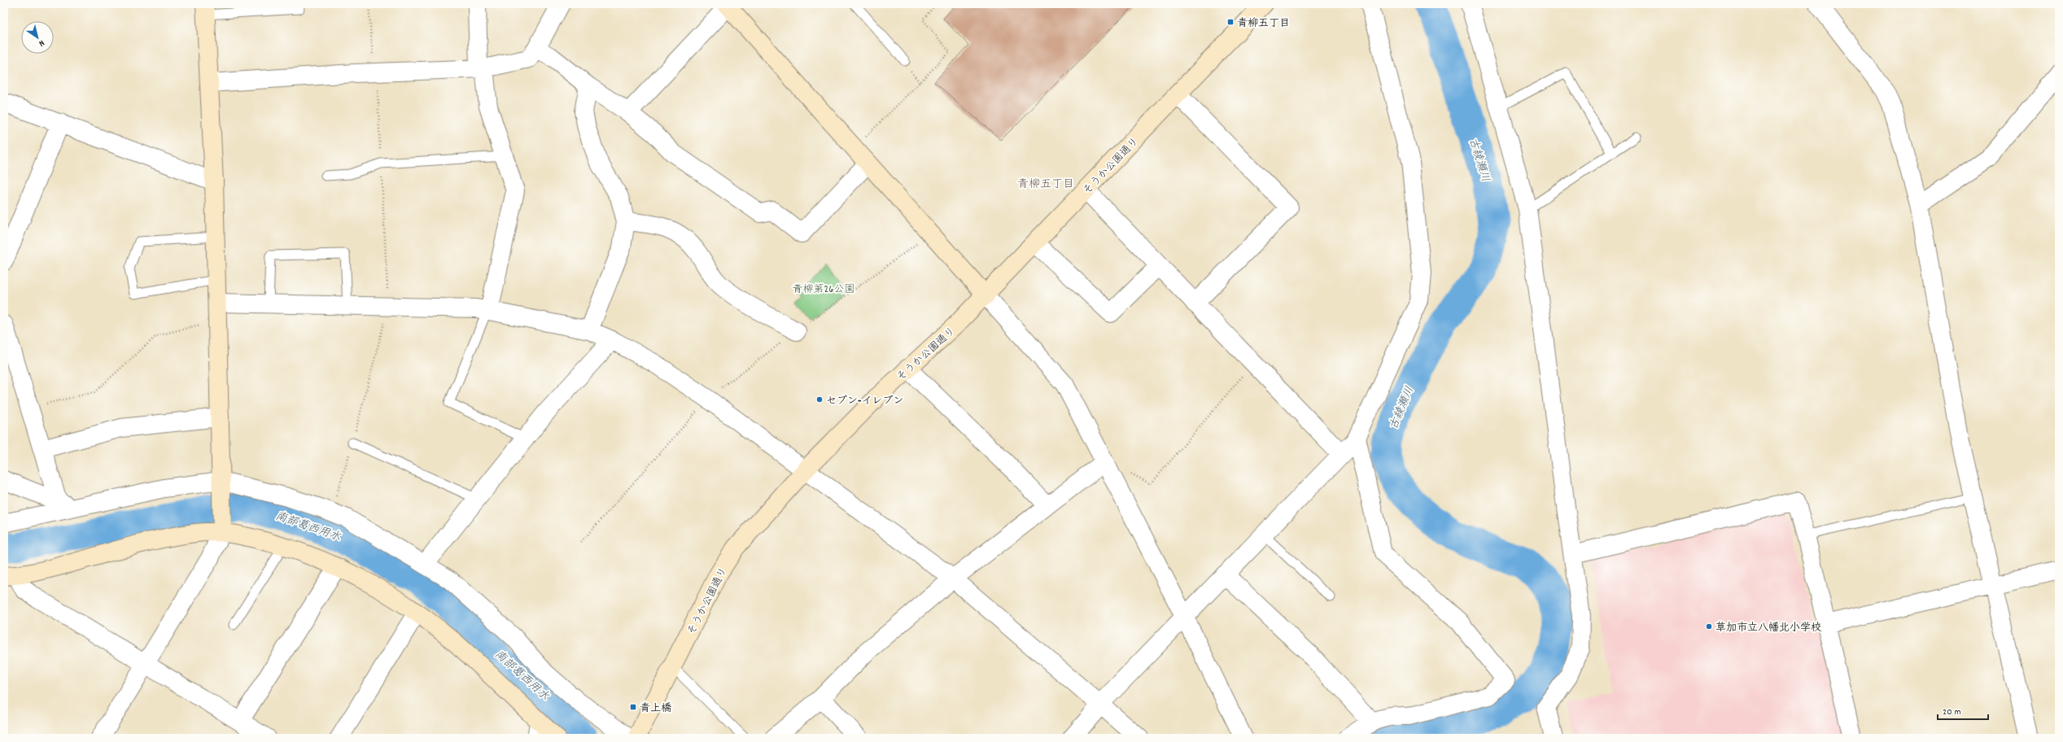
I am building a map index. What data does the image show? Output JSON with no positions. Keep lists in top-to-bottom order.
{
  "streets": {
    "street": ["そうか公園通り"]
  },
  "districts": ["青柳五丁目"],
  "water": ["古綾瀬川", "南部葛西用水"],
  "parks": ["青柳第26公園"],
  "places": {
    "transit": ["青柳五丁目", "青上橋"],
    "other": ["セブン-イレブン", "草加市立八幡北小学校"]
  },
  "scale_bar": "20 m",
  "north": "bottom right"
}
